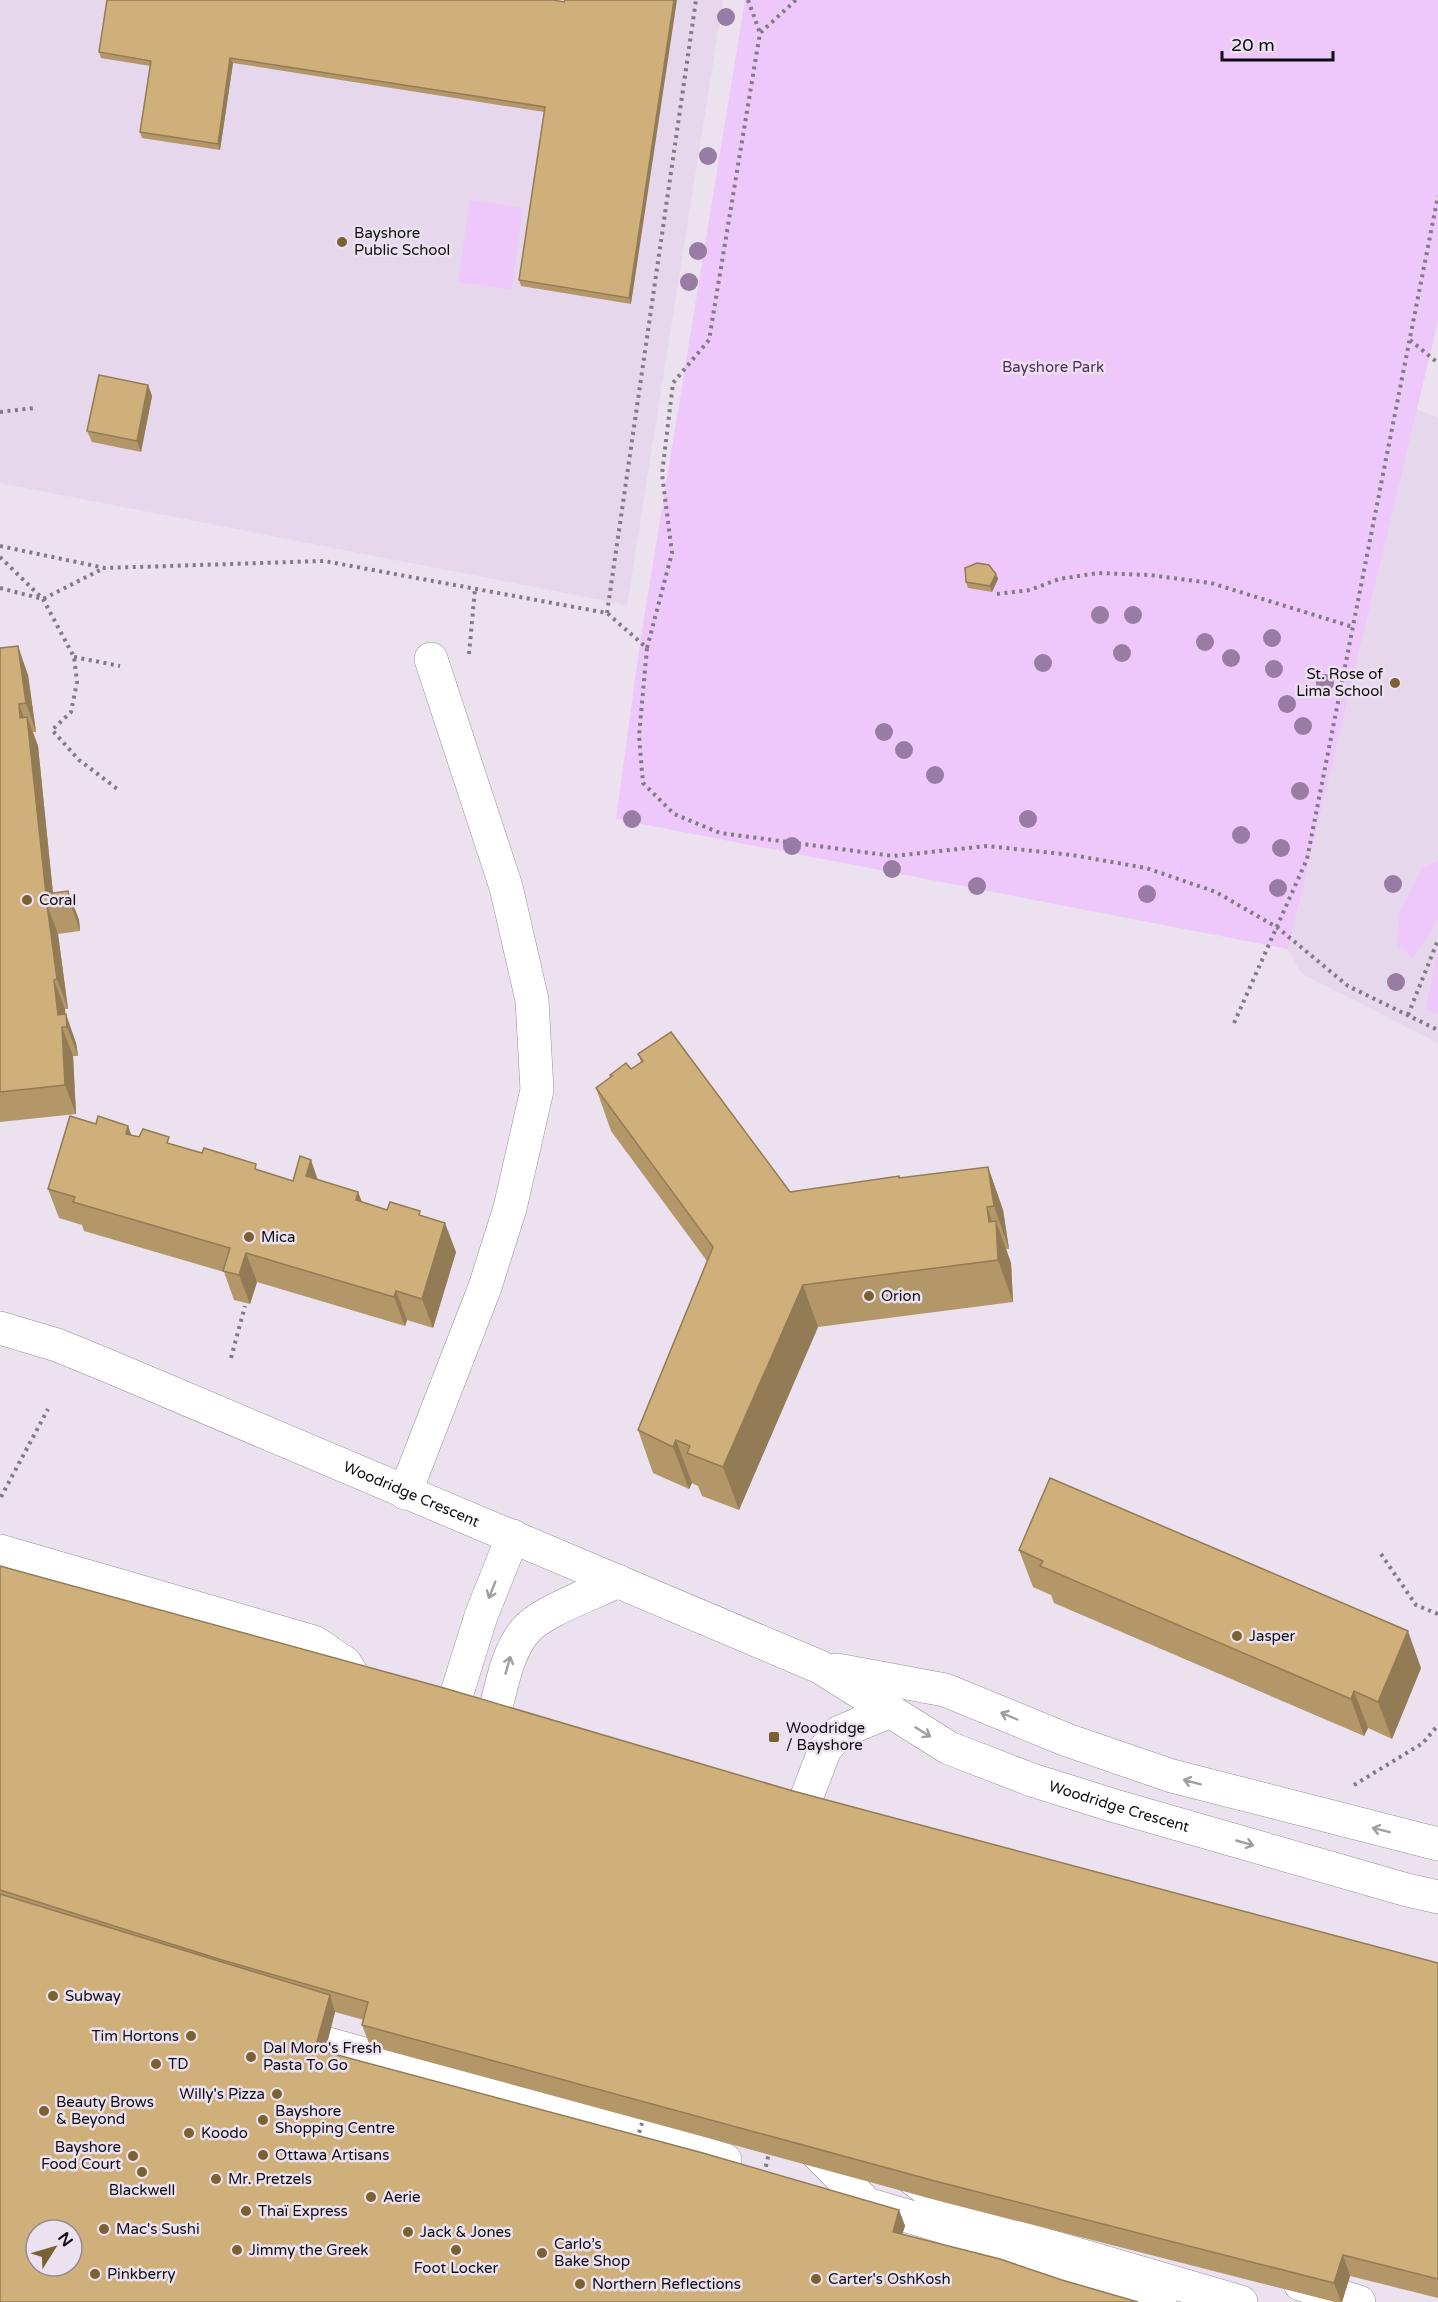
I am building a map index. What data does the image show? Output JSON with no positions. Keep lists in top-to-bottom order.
{
  "streets": {
    "street": ["Woodridge Crescent"]
  },
  "parks": ["Bayshore Park"],
  "places": {
    "other": [
      "Bayshore Public School",
      "St. Rose of Lima School",
      "Coral",
      "Mica",
      "Orion",
      "Jasper",
      "Subway",
      "Tim Hortons",
      "Dal Moro's Fresh Pasta To Go",
      "TD",
      "Willy's Pizza",
      "Beauty Brows & Beyond",
      "Bayshore Shopping Centre",
      "Koodo",
      "Ottawa Artisans",
      "Bayshore Food Court",
      "Blackwell",
      "Mr. Pretzels",
      "Aerie",
      "Thaï Express",
      "Mac's Sushi",
      "Jack & Jones",
      "Jimmy the Greek",
      "Foot Locker",
      "Carlo’s Bake Shop",
      "Pinkberry",
      "Carter's OshKosh",
      "Northern Reflections"
    ],
    "transit": ["Woodridge / Bayshore"]
  },
  "scale_bar": "20 m",
  "north": "top right"
}
